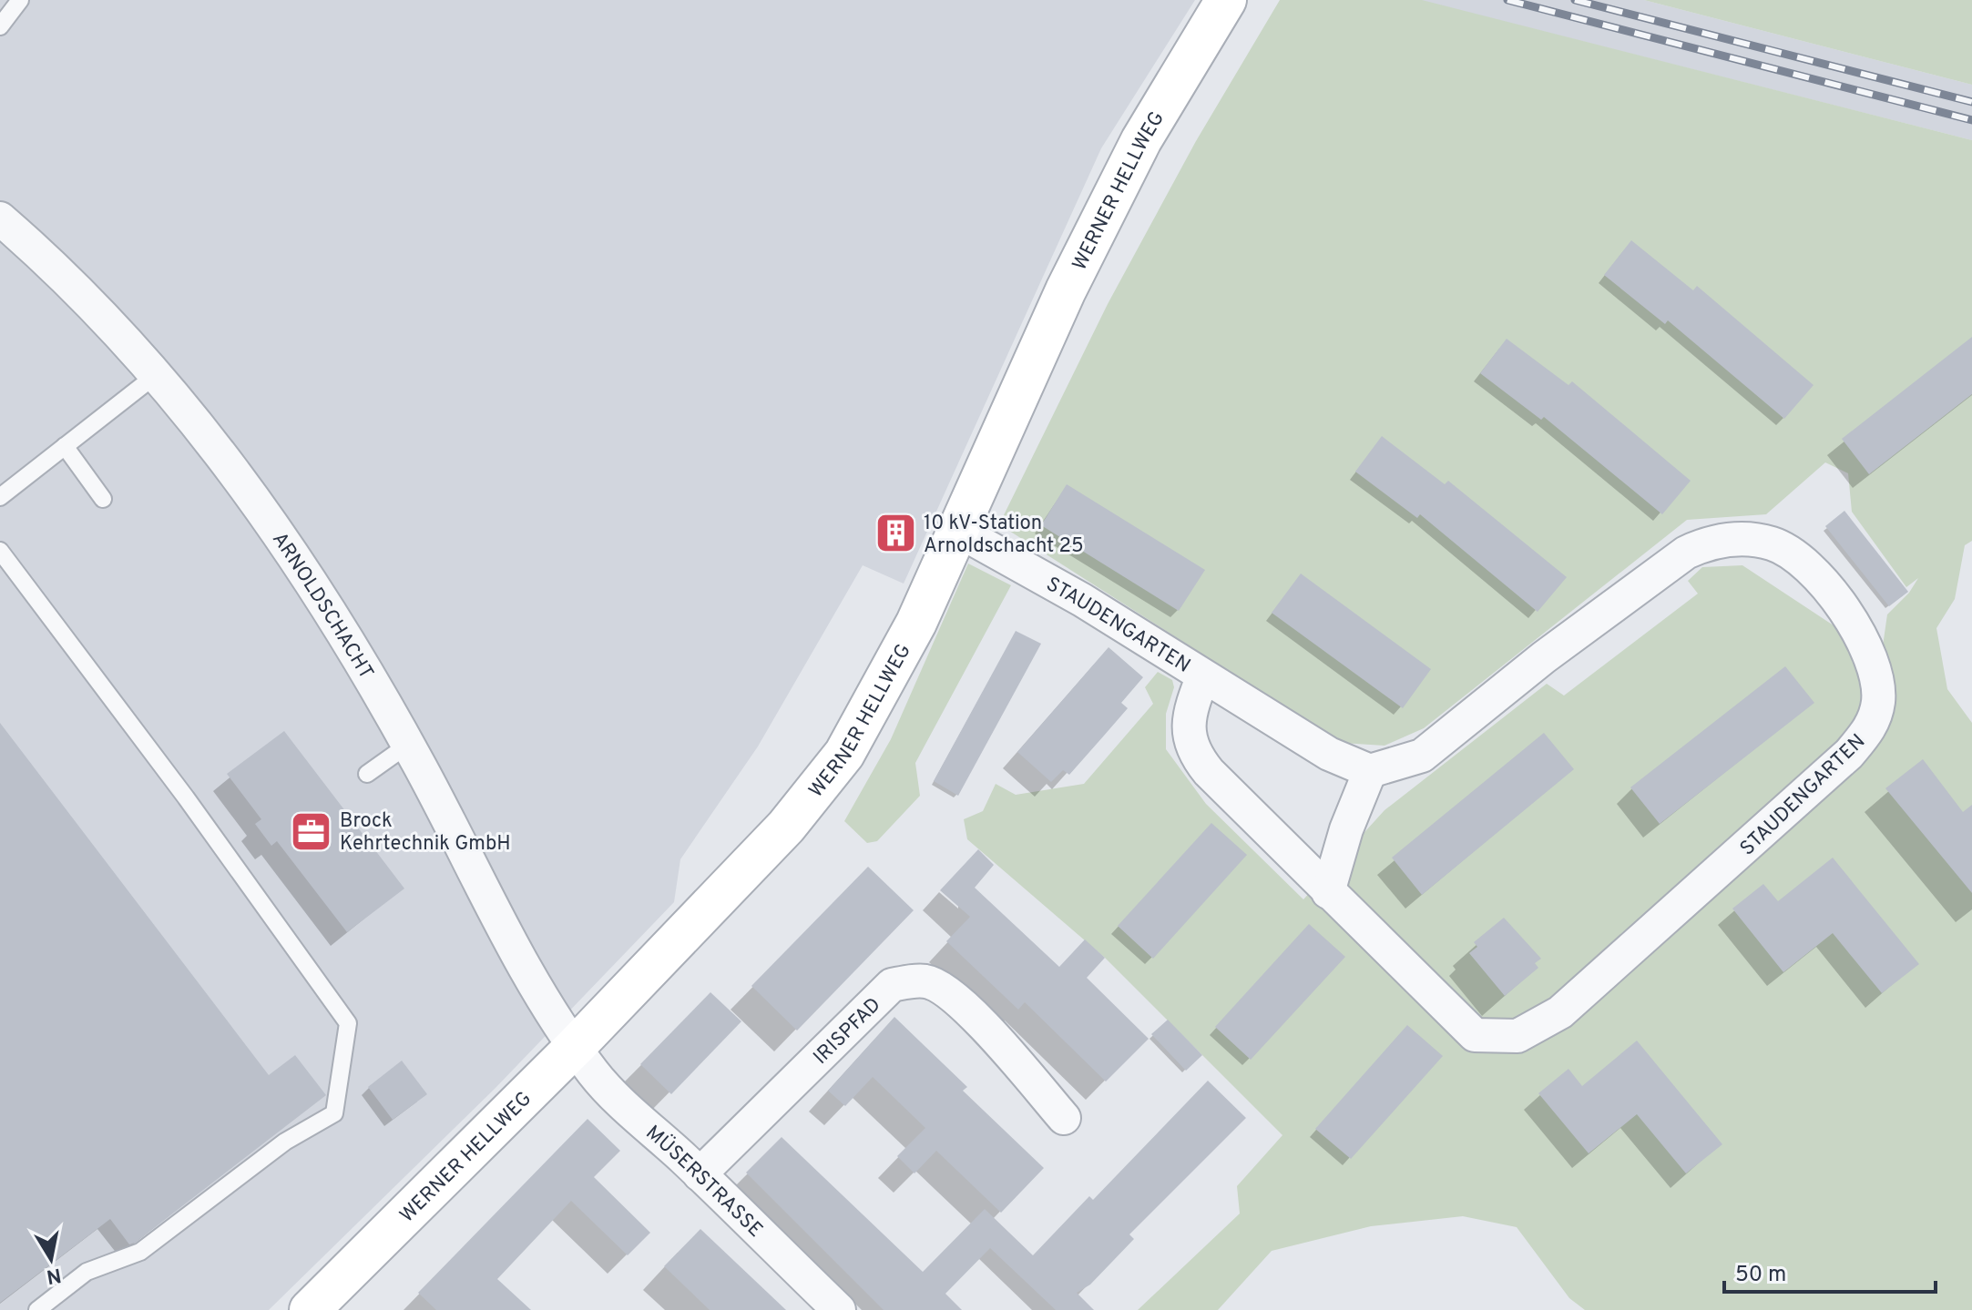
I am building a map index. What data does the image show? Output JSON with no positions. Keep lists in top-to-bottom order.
{
  "streets": {
    "main road": ["WERNER HELLWEG"],
    "street": [
      "ARNOLDSCHACHT",
      "STAUDENGARTEN",
      "IRISPFAD",
      "MÜSERSTRASSE"
    ]
  },
  "crossings": [
    ["WERNER HELLWEG", "ARNOLDSCHACHT"],
    ["WERNER HELLWEG", "STAUDENGARTEN"],
    ["WERNER HELLWEG", "MÜSERSTRASSE"],
    ["ARNOLDSCHACHT", "MÜSERSTRASSE"],
    ["IRISPFAD", "MÜSERSTRASSE"]
  ],
  "places": {
    "building": ["10 kV-Station Arnoldschacht 25"],
    "office": ["Brock Kehrtechnik GmbH"]
  },
  "scale_bar": "50 m",
  "north": "bottom"
}
